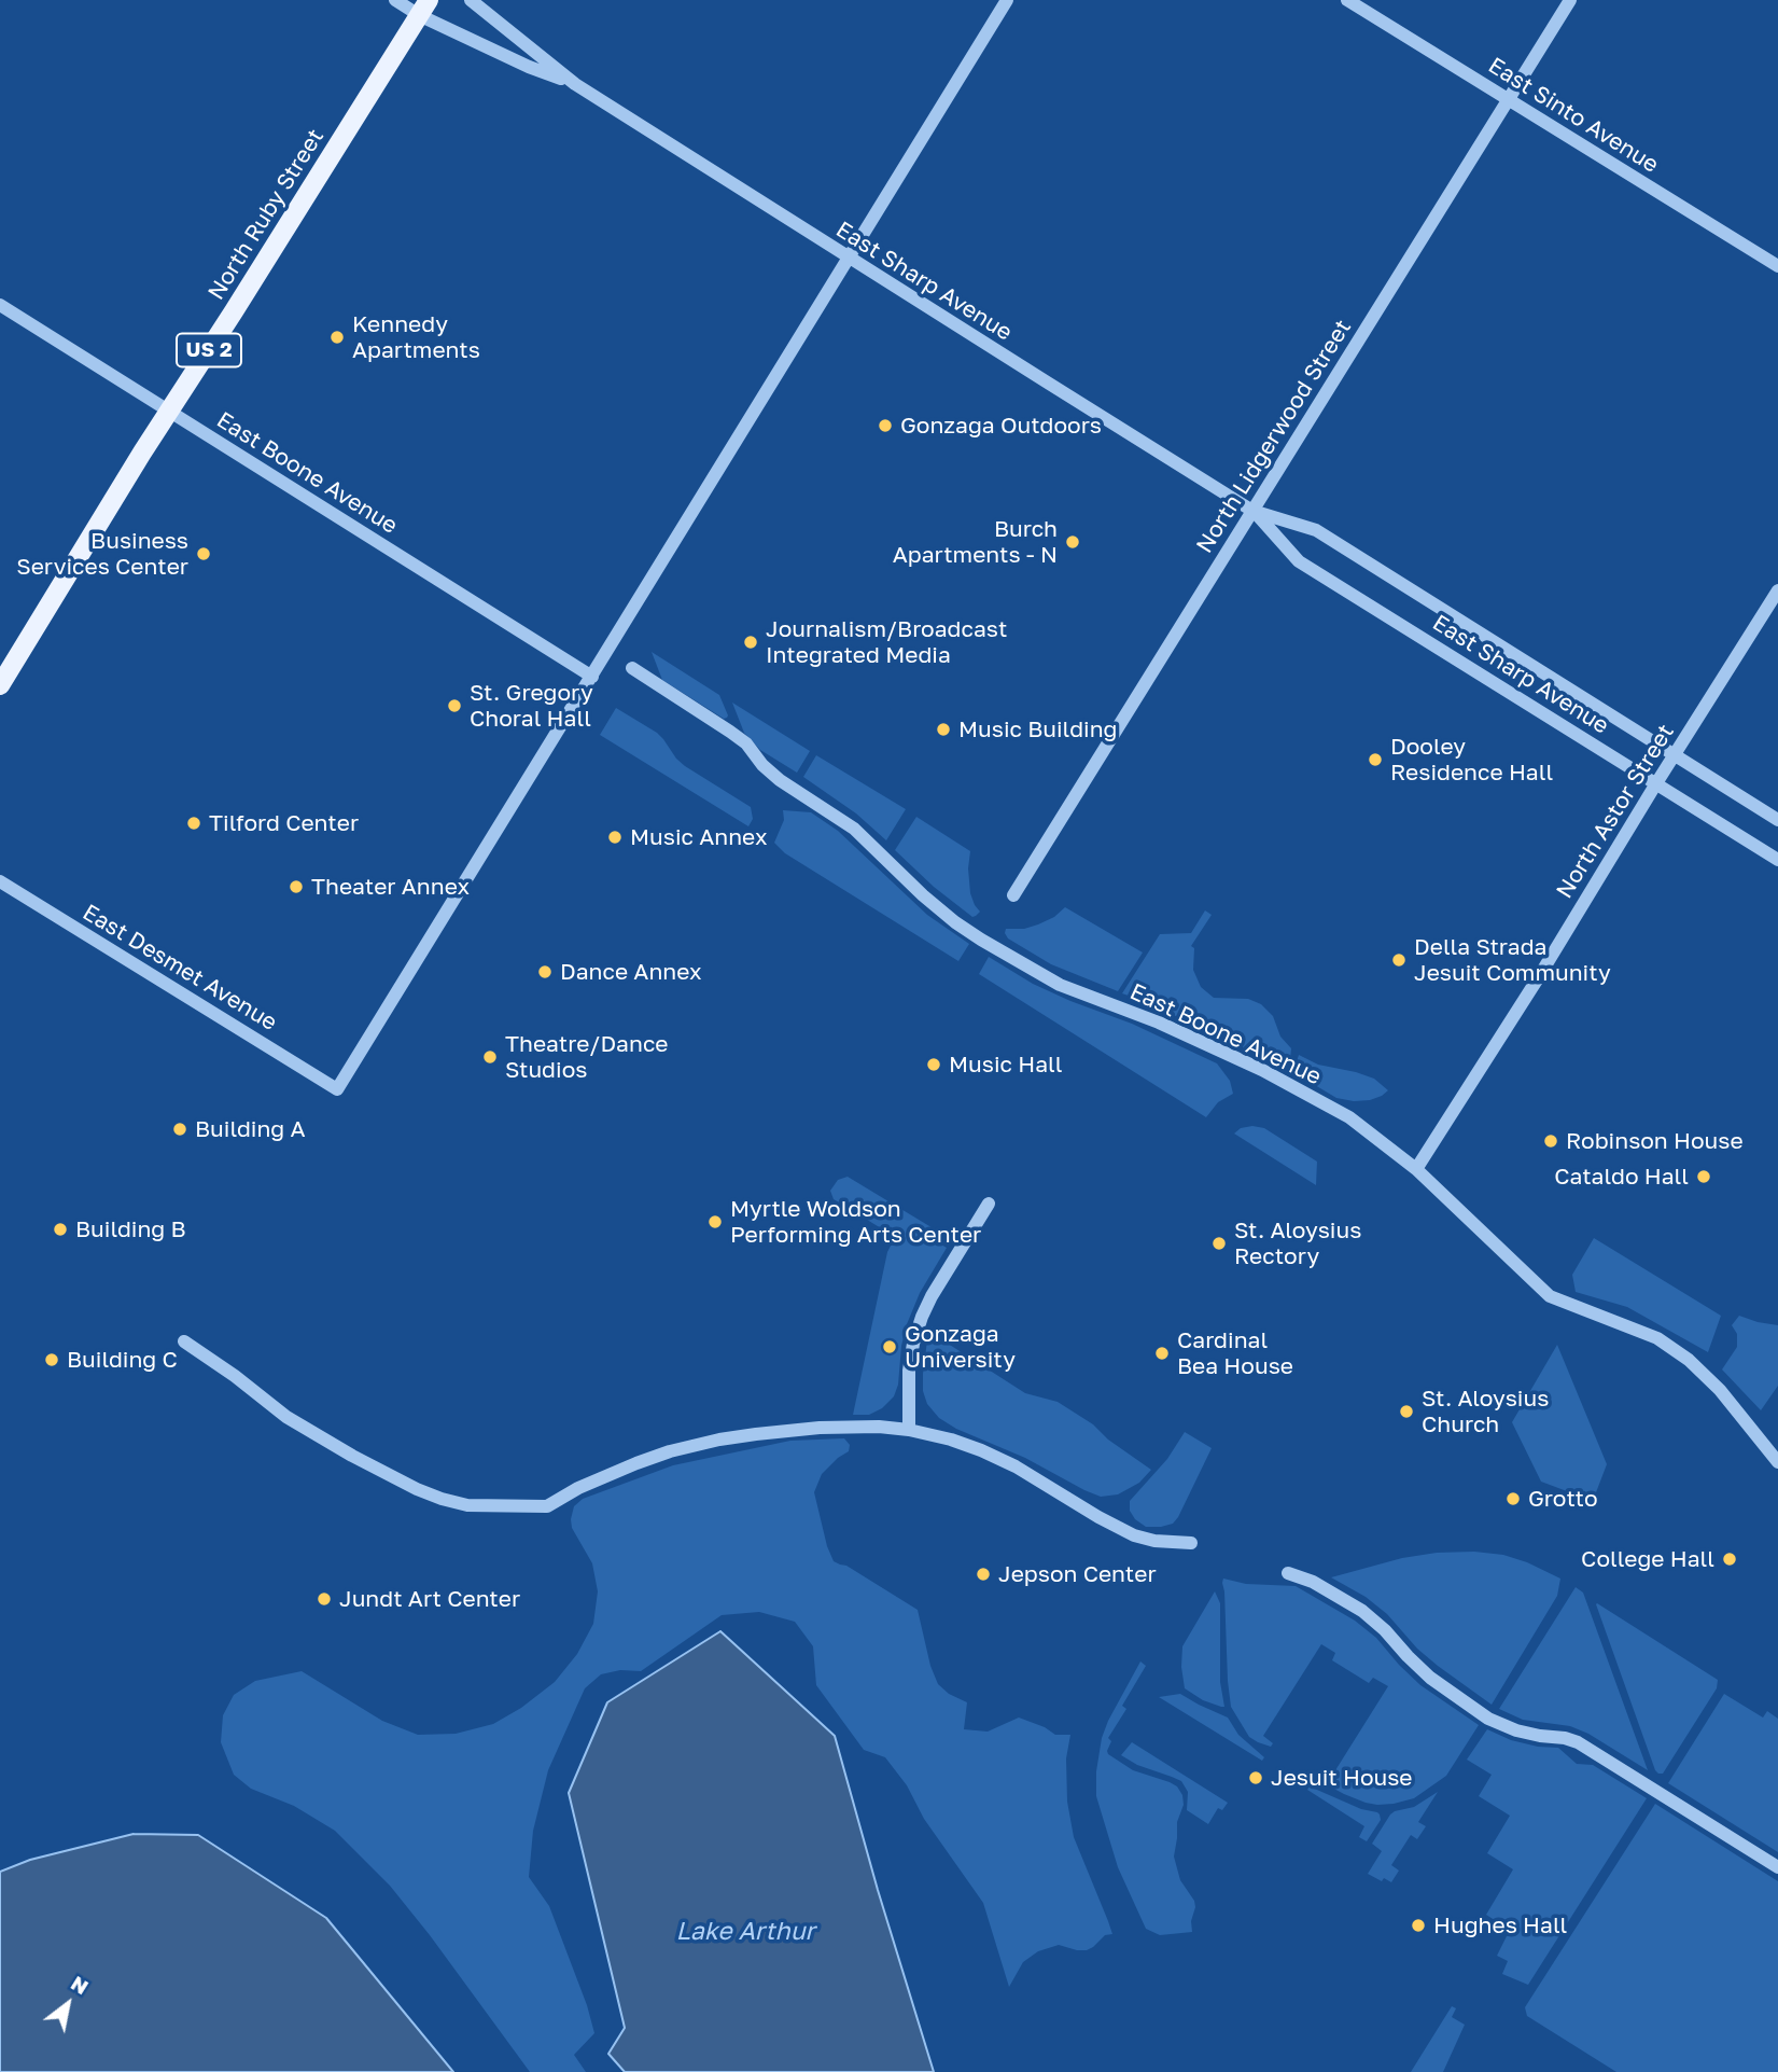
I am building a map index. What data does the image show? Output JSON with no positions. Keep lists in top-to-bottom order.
{
  "streets": {
    "main road": ["North Ruby Street", "US 2"],
    "street": [
      "East Sinto Avenue",
      "East Sharp Avenue",
      "North Lidgerwood Street",
      "East Boone Avenue",
      "North Astor Street",
      "East Desmet Avenue"
    ]
  },
  "crossings": [
    ["East Sinto Avenue", "North Lidgerwood Street"],
    ["North Ruby Street", "East Sharp Avenue"],
    ["North Ruby Street", "East Boone Avenue"],
    ["East Sharp Avenue", "North Lidgerwood Street"],
    ["East Sharp Avenue", "North Astor Street"],
    ["East Boone Avenue", "North Astor Street"],
    ["East Boone Avenue", "East Desmet Avenue"]
  ],
  "water": ["Lake Arthur"],
  "places": [
    "Kennedy Apartments",
    "Gonzaga Outdoors",
    "Burch Apartments - N",
    "Business Services Center",
    "Journalism/Broadcast Integrated Media",
    "St. Gregory Choral Hall",
    "Music Building",
    "Dooley Residence Hall",
    "Tilford Center",
    "Music Annex",
    "Theater Annex",
    "Della Strada Jesuit Community",
    "Dance Annex",
    "Theatre/Dance Studios",
    "Music Hall",
    "Building A",
    "Robinson House",
    "Cataldo Hall",
    "Myrtle Woldson Performing Arts Center",
    "Building B",
    "St. Aloysius Rectory",
    "Gonzaga University",
    "Cardinal Bea House",
    "Building C",
    "St. Aloysius Church",
    "Grotto",
    "College Hall",
    "Jepson Center",
    "Jundt Art Center",
    "Jesuit House",
    "Hughes Hall"
  ],
  "north": "top right"
}
